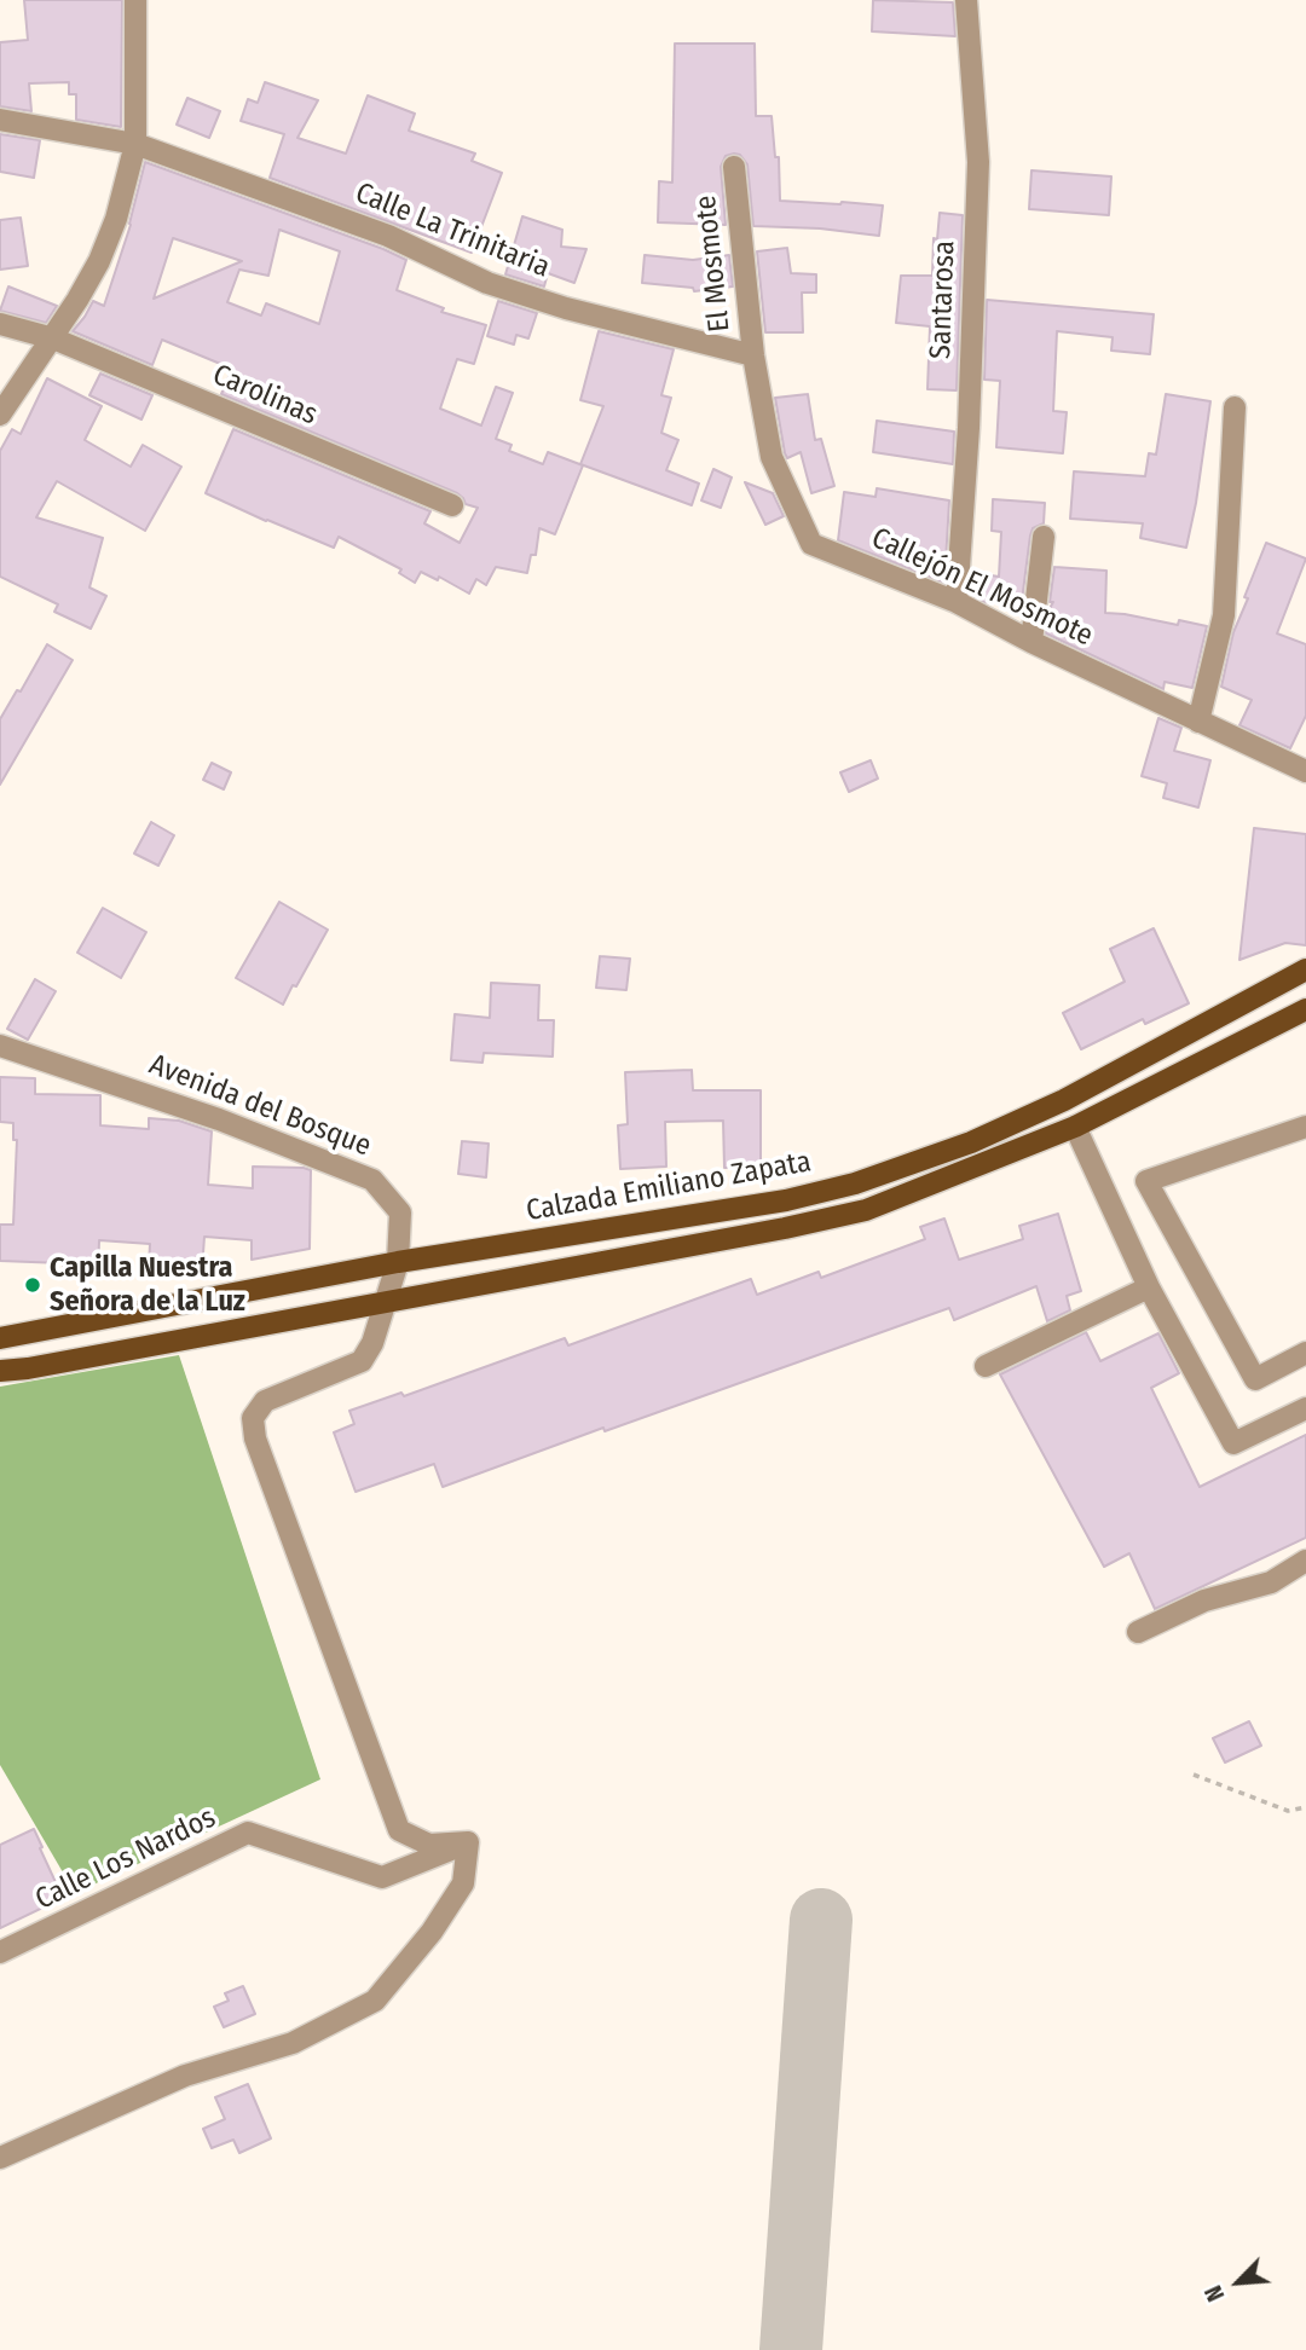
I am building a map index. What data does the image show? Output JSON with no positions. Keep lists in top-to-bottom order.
{
  "streets": {
    "main road": ["Calzada Emiliano Zapata"],
    "street": [
      "Calle La Trinitaria",
      "El Mosmote",
      "Santarosa",
      "Carolinas",
      "Callejón El Mosmote",
      "Avenida del Bosque",
      "Calle Los Nardos"
    ]
  },
  "crossings": [
    ["Calle La Trinitaria", "El Mosmote"],
    ["Calle La Trinitaria", "Callejón El Mosmote"],
    ["El Mosmote", "Callejón El Mosmote"],
    ["Santarosa", "Callejón El Mosmote"],
    ["Avenida del Bosque", "Calzada Emiliano Zapata"],
    ["Avenida del Bosque", "Calle Los Nardos"]
  ],
  "places": ["Capilla Nuestra Señora de la Luz"],
  "north": "bottom left"
}
